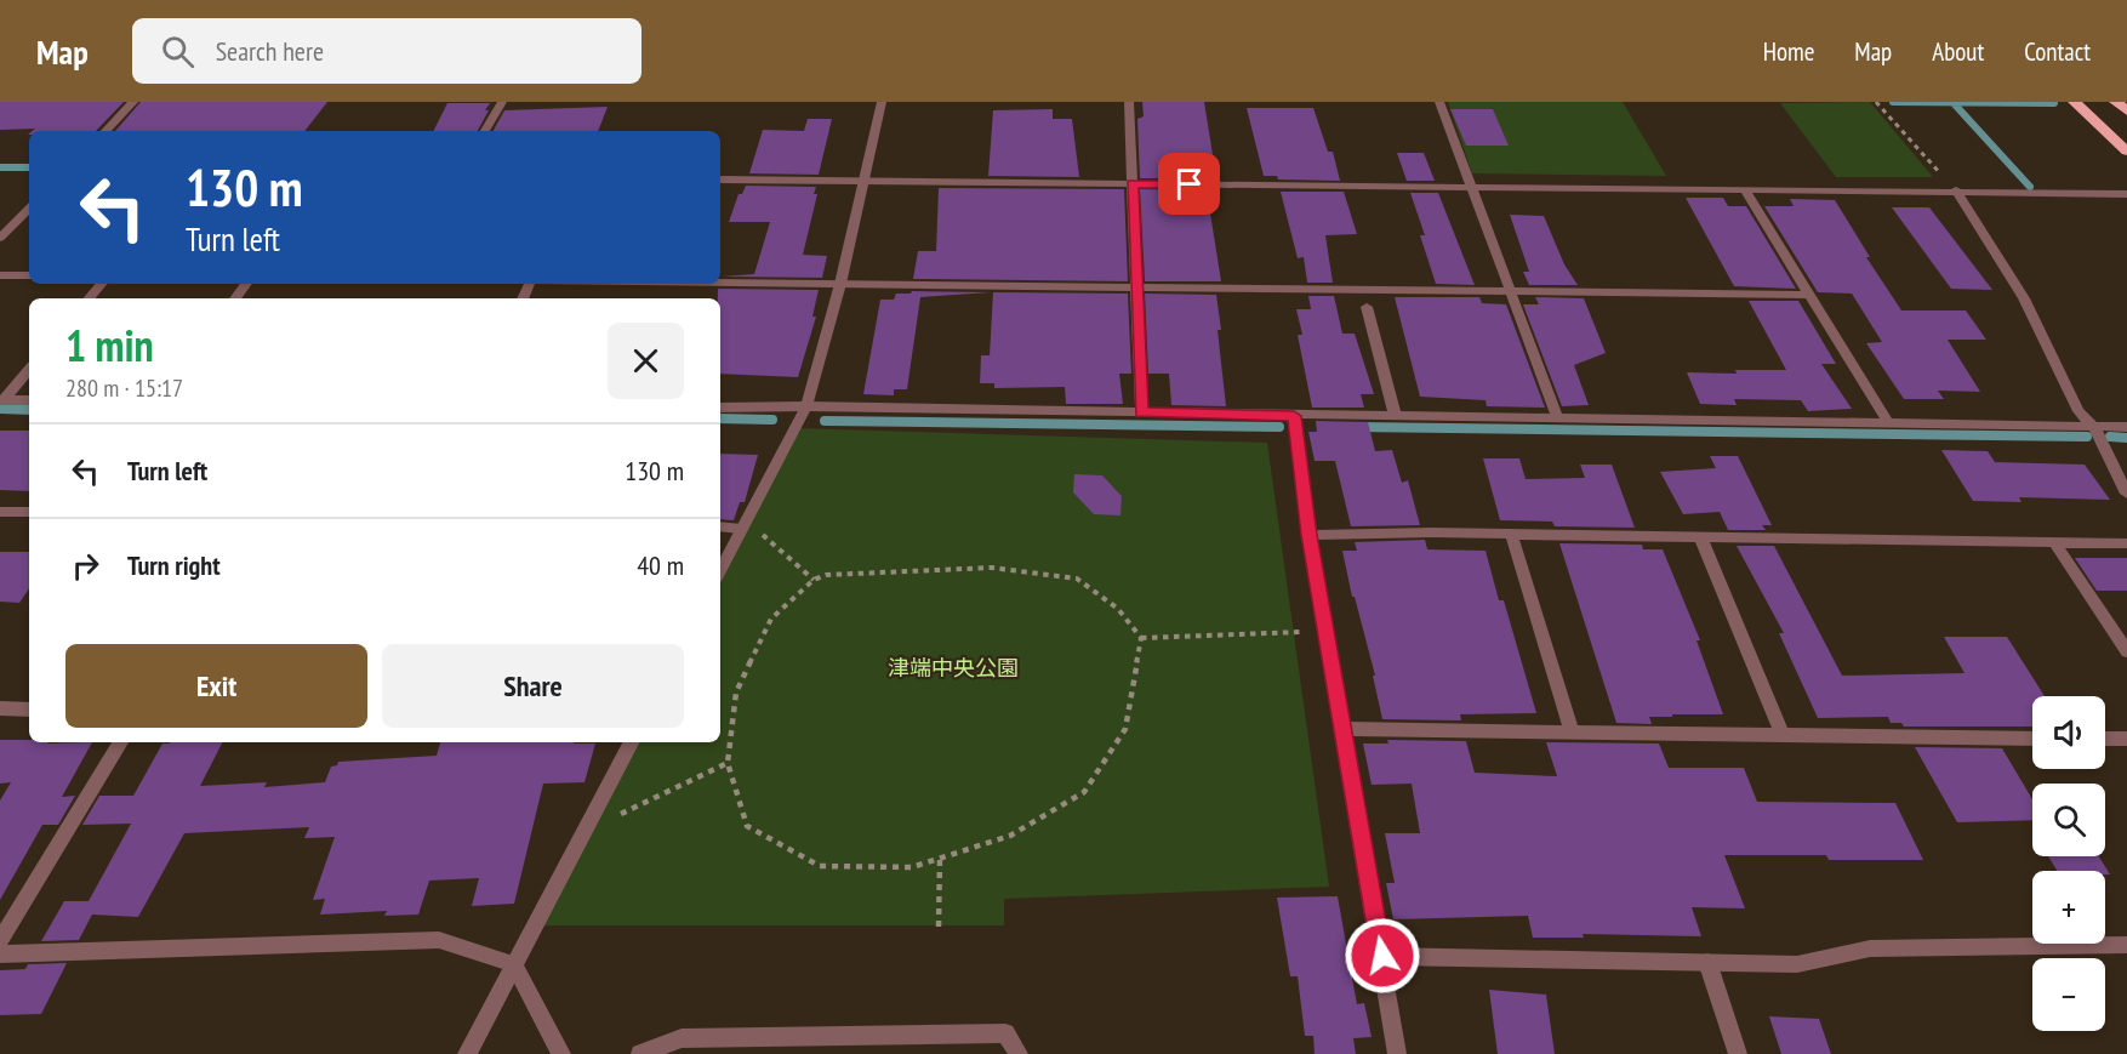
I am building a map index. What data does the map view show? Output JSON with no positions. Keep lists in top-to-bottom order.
{
  "parks": ["津端中央公園"],
  "page": {
    "header": "Map",
    "search": "Search here",
    "nav": [
      "Home",
      "Map",
      "About",
      "Contact"
    ],
    "turn": ["130 m", "Turn left"],
    "heading": ["1 min", "280 m · 15:17"],
    "list": [
      {
        "name": "Turn left",
        "value": "130 m"
      },
      {
        "name": "Turn right",
        "value": "40 m"
      }
    ],
    "buttons": ["Exit", "Share"],
    "map_buttons": ["+", "−"]
  }
}
